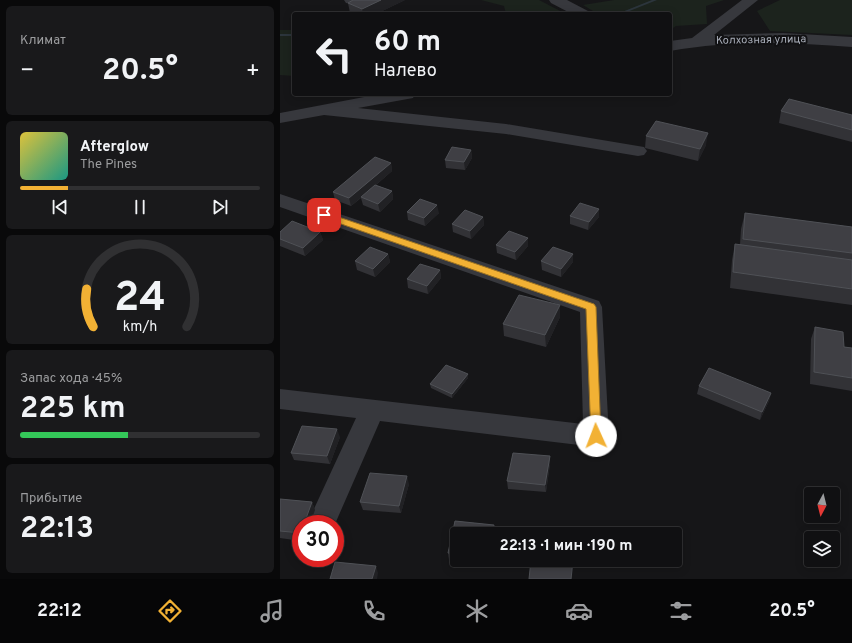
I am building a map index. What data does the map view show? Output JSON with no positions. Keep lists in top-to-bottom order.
{
  "streets": {
    "street": ["Колхозная улица"]
  },
  "north": "bottom",
  "page": {
    "tile": [
      "Климат",
      ["Запас хода · 45%", "225 km"],
      ["Прибытие", "22:13"]
    ],
    "turn": ["60 m", "Налево"],
    "heat": ["−", "20.5°", "+"],
    "song": ["Afterglow", "The Pines"],
    "limit": "30",
    "trip": "22:13 · 1 мин · 190 m",
    "tabs": ["22:12", "20.5°"],
    "gauge": ["24", "km/h"]
  }
}
